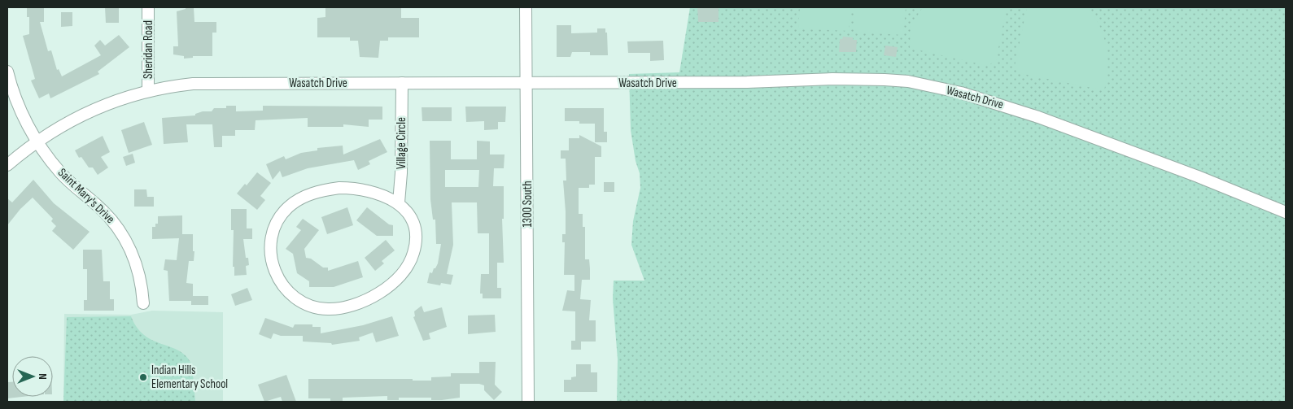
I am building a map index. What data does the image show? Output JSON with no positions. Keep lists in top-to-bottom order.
{
  "streets": {
    "street": [
      "Sheridan Road",
      "Wasatch Drive",
      "Village Circle",
      "Saint Mary's Drive",
      "1300 South"
    ]
  },
  "crossings": [
    ["Sheridan Road", "Wasatch Drive"],
    ["Wasatch Drive", "Village Circle"],
    ["Wasatch Drive", "Saint Mary's Drive"],
    ["Wasatch Drive", "1300 South"]
  ],
  "places": ["Indian Hills Elementary School"],
  "north": "right"
}
